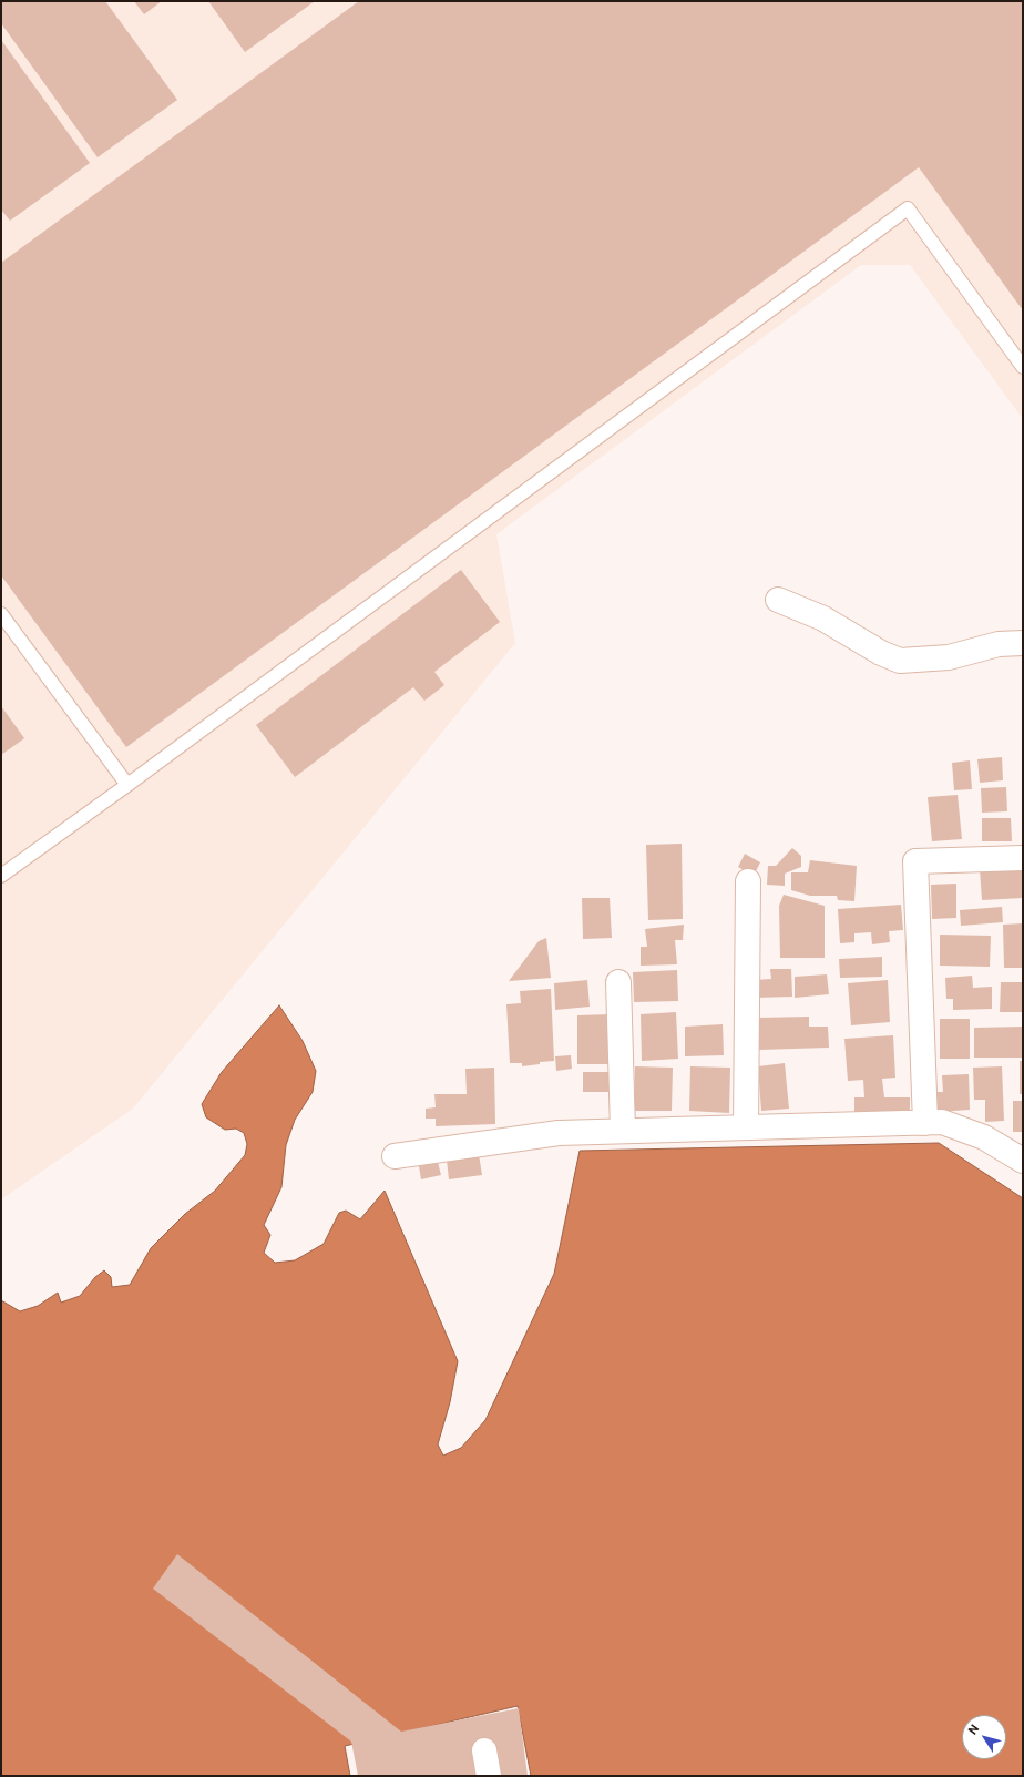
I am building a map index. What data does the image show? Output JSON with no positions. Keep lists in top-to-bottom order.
{
  "north": "top left"
}
